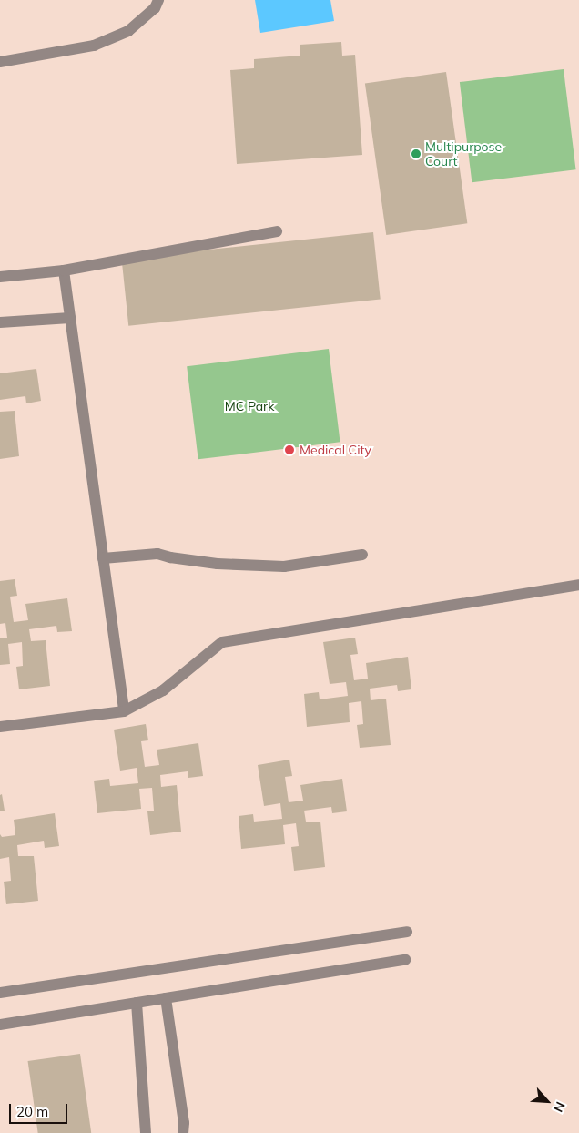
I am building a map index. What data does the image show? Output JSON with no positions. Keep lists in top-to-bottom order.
{
  "parks": ["MC Park"],
  "places": ["Multipurpose Court", "Medical City"],
  "scale_bar": "20 m",
  "north": "bottom right"
}
